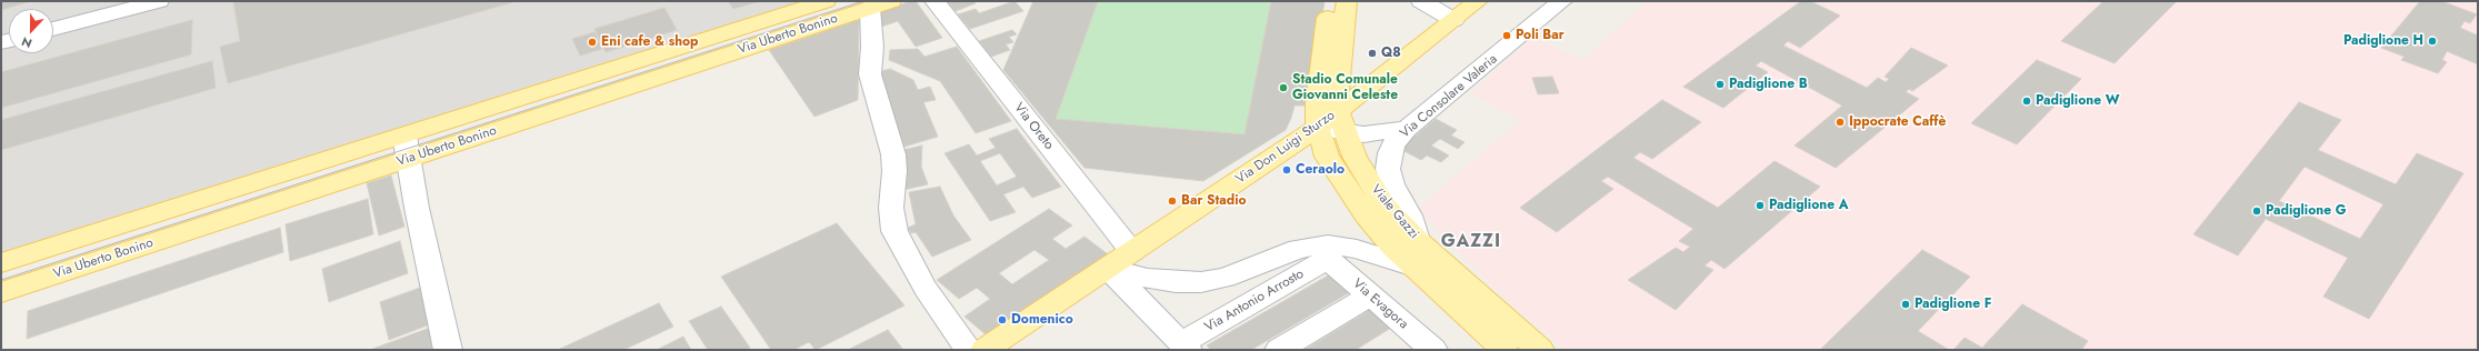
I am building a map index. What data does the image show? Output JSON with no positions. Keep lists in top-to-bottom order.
{
  "streets": {
    "main road": ["Via Uberto Bonino", "Via Don Luigi Sturzo", "Viale Gazzi"],
    "street": [
      "Via Consolare Valeria",
      "Via Oreto",
      "Via Antonio Arrosto",
      "Via Evagora"
    ]
  },
  "crossings": [
    ["Via Consolare Valeria", "Viale Gazzi"],
    ["Via Oreto", "Via Don Luigi Sturzo"],
    ["Via Don Luigi Sturzo", "Viale Gazzi"],
    ["Via Antonio Arrosto", "Via Evagora"]
  ],
  "districts": ["GAZZI"],
  "places": [
    "Poli Bar",
    "Padiglione H",
    "Eni cafe & shop",
    "Q8",
    "Padiglione B",
    "Stadio Comunale Giovanni Celeste",
    "Padiglione W",
    "Ippocrate Caffè",
    "Ceraolo",
    "Bar Stadio",
    "Padiglione A",
    "Padiglione G",
    "Padiglione F",
    "Domenico"
  ],
  "north": "bottom"
}
